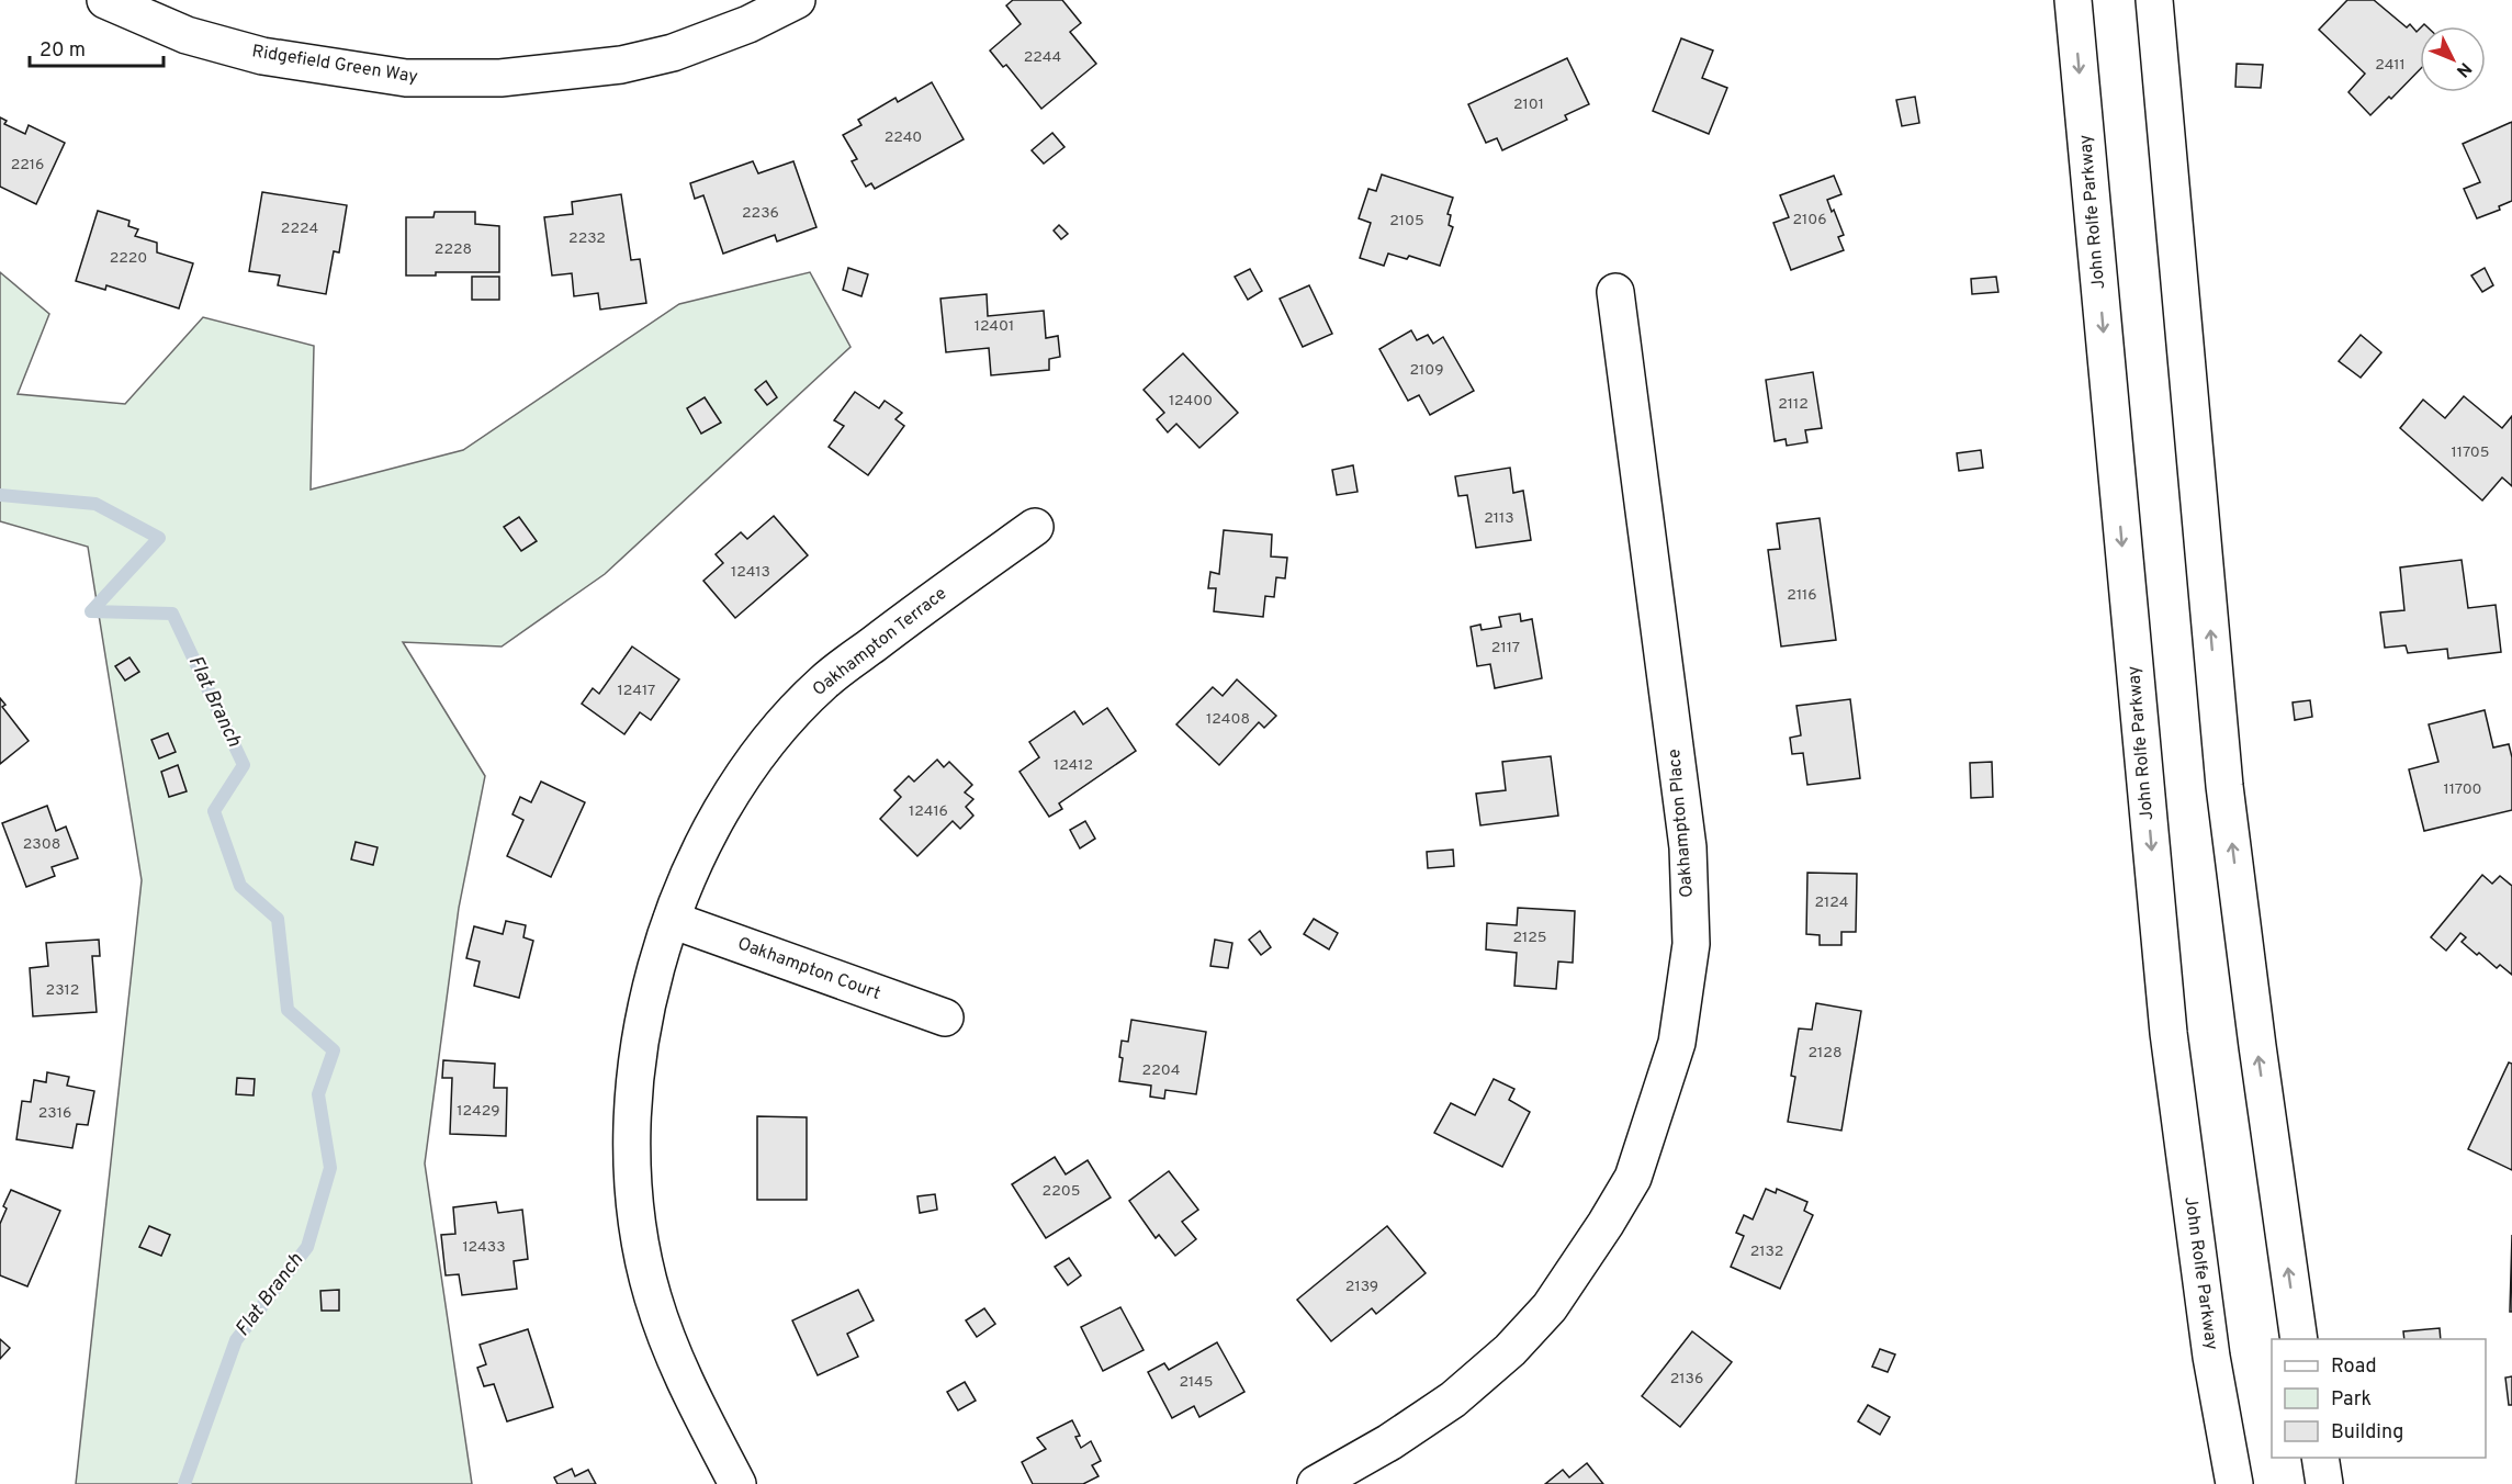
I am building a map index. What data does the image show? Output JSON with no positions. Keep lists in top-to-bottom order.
{
  "streets": {
    "street": [
      "Ridgefield Green Way",
      "John Rolfe Parkway",
      "Oakhampton Terrace",
      "Oakhampton Place",
      "Oakhampton Court"
    ]
  },
  "crossings": [
    ["Oakhampton Terrace", "Oakhampton Court"]
  ],
  "water": ["Flat Branch"],
  "house_numbers": [
    "2244",
    "2411",
    "2101",
    "2240",
    "2216",
    "2236",
    "2106",
    "2105",
    "2224",
    "2232",
    "2228",
    "2220",
    "12401",
    "2109",
    "12400",
    "2112",
    "11705",
    "2113",
    "12413",
    "2116",
    "2117",
    "12417",
    "12408",
    "12412",
    "11700",
    "12416",
    "2308",
    "2124",
    "2125",
    "2312",
    "2128",
    "2204",
    "12429",
    "2316",
    "2205",
    "12433",
    "2132",
    "2139",
    "2136",
    "2145"
  ],
  "legend": ["Road", "Park", "Building"],
  "scale_bar": "20 m",
  "north": "bottom right"
}
